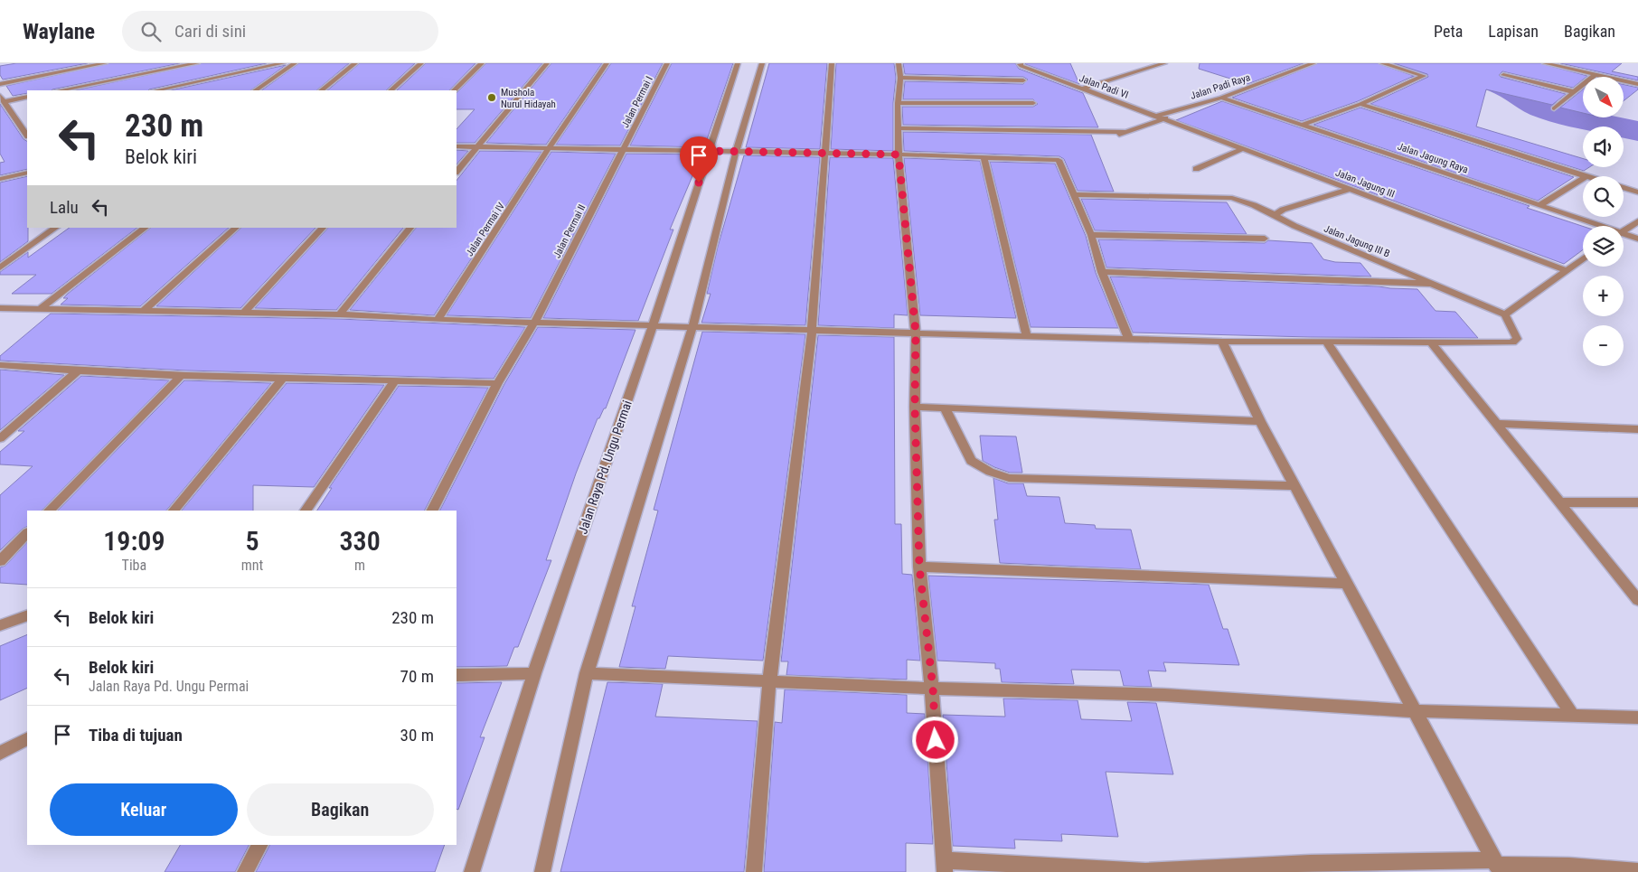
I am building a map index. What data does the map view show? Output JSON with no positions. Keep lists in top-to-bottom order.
{
  "streets": {
    "street": [
      "Jalan Padi VI",
      "Jalan Padi Raya",
      "Jalan Permai I",
      "Jalan Jagung Raya",
      "Jalan Jagung III",
      "Jalan Permai IV",
      "Jalan Permai II",
      "Jalan Jagung III B",
      "Jalan Raya Pd. Ungu Permai"
    ]
  },
  "crossings": [
    ["Jalan Padi VI", "Jalan Padi Raya"],
    ["Jalan Padi VI", "Jalan Jagung III"],
    ["Jalan Padi Raya", "Jalan Jagung Raya"],
    ["Jalan Padi Raya", "Jalan Jagung III"],
    ["Jalan Permai I", "Jalan Permai II"]
  ],
  "places": ["Mushola Nurul Hidayah"],
  "north": "bottom right",
  "page": {
    "header": "Waylane",
    "search": "Cari di sini",
    "nav": ["Peta", "Lapisan", "Bagikan"],
    "map_buttons": ["+", "−"],
    "turn": ["230 m", "Belok kiri"],
    "then": "Lalu",
    "eta": [
      "19:09",
      "Tiba",
      "5",
      "mnt",
      "330",
      "m"
    ],
    "list": [
      {
        "name": "Belok kiri",
        "value": "230 m"
      },
      {
        "name": "Belok kiri",
        "note": "Jalan Raya Pd. Ungu Permai",
        "value": "70 m"
      },
      {
        "name": "Tiba di tujuan",
        "value": "30 m"
      }
    ],
    "buttons": ["Keluar", "Bagikan"]
  }
}
